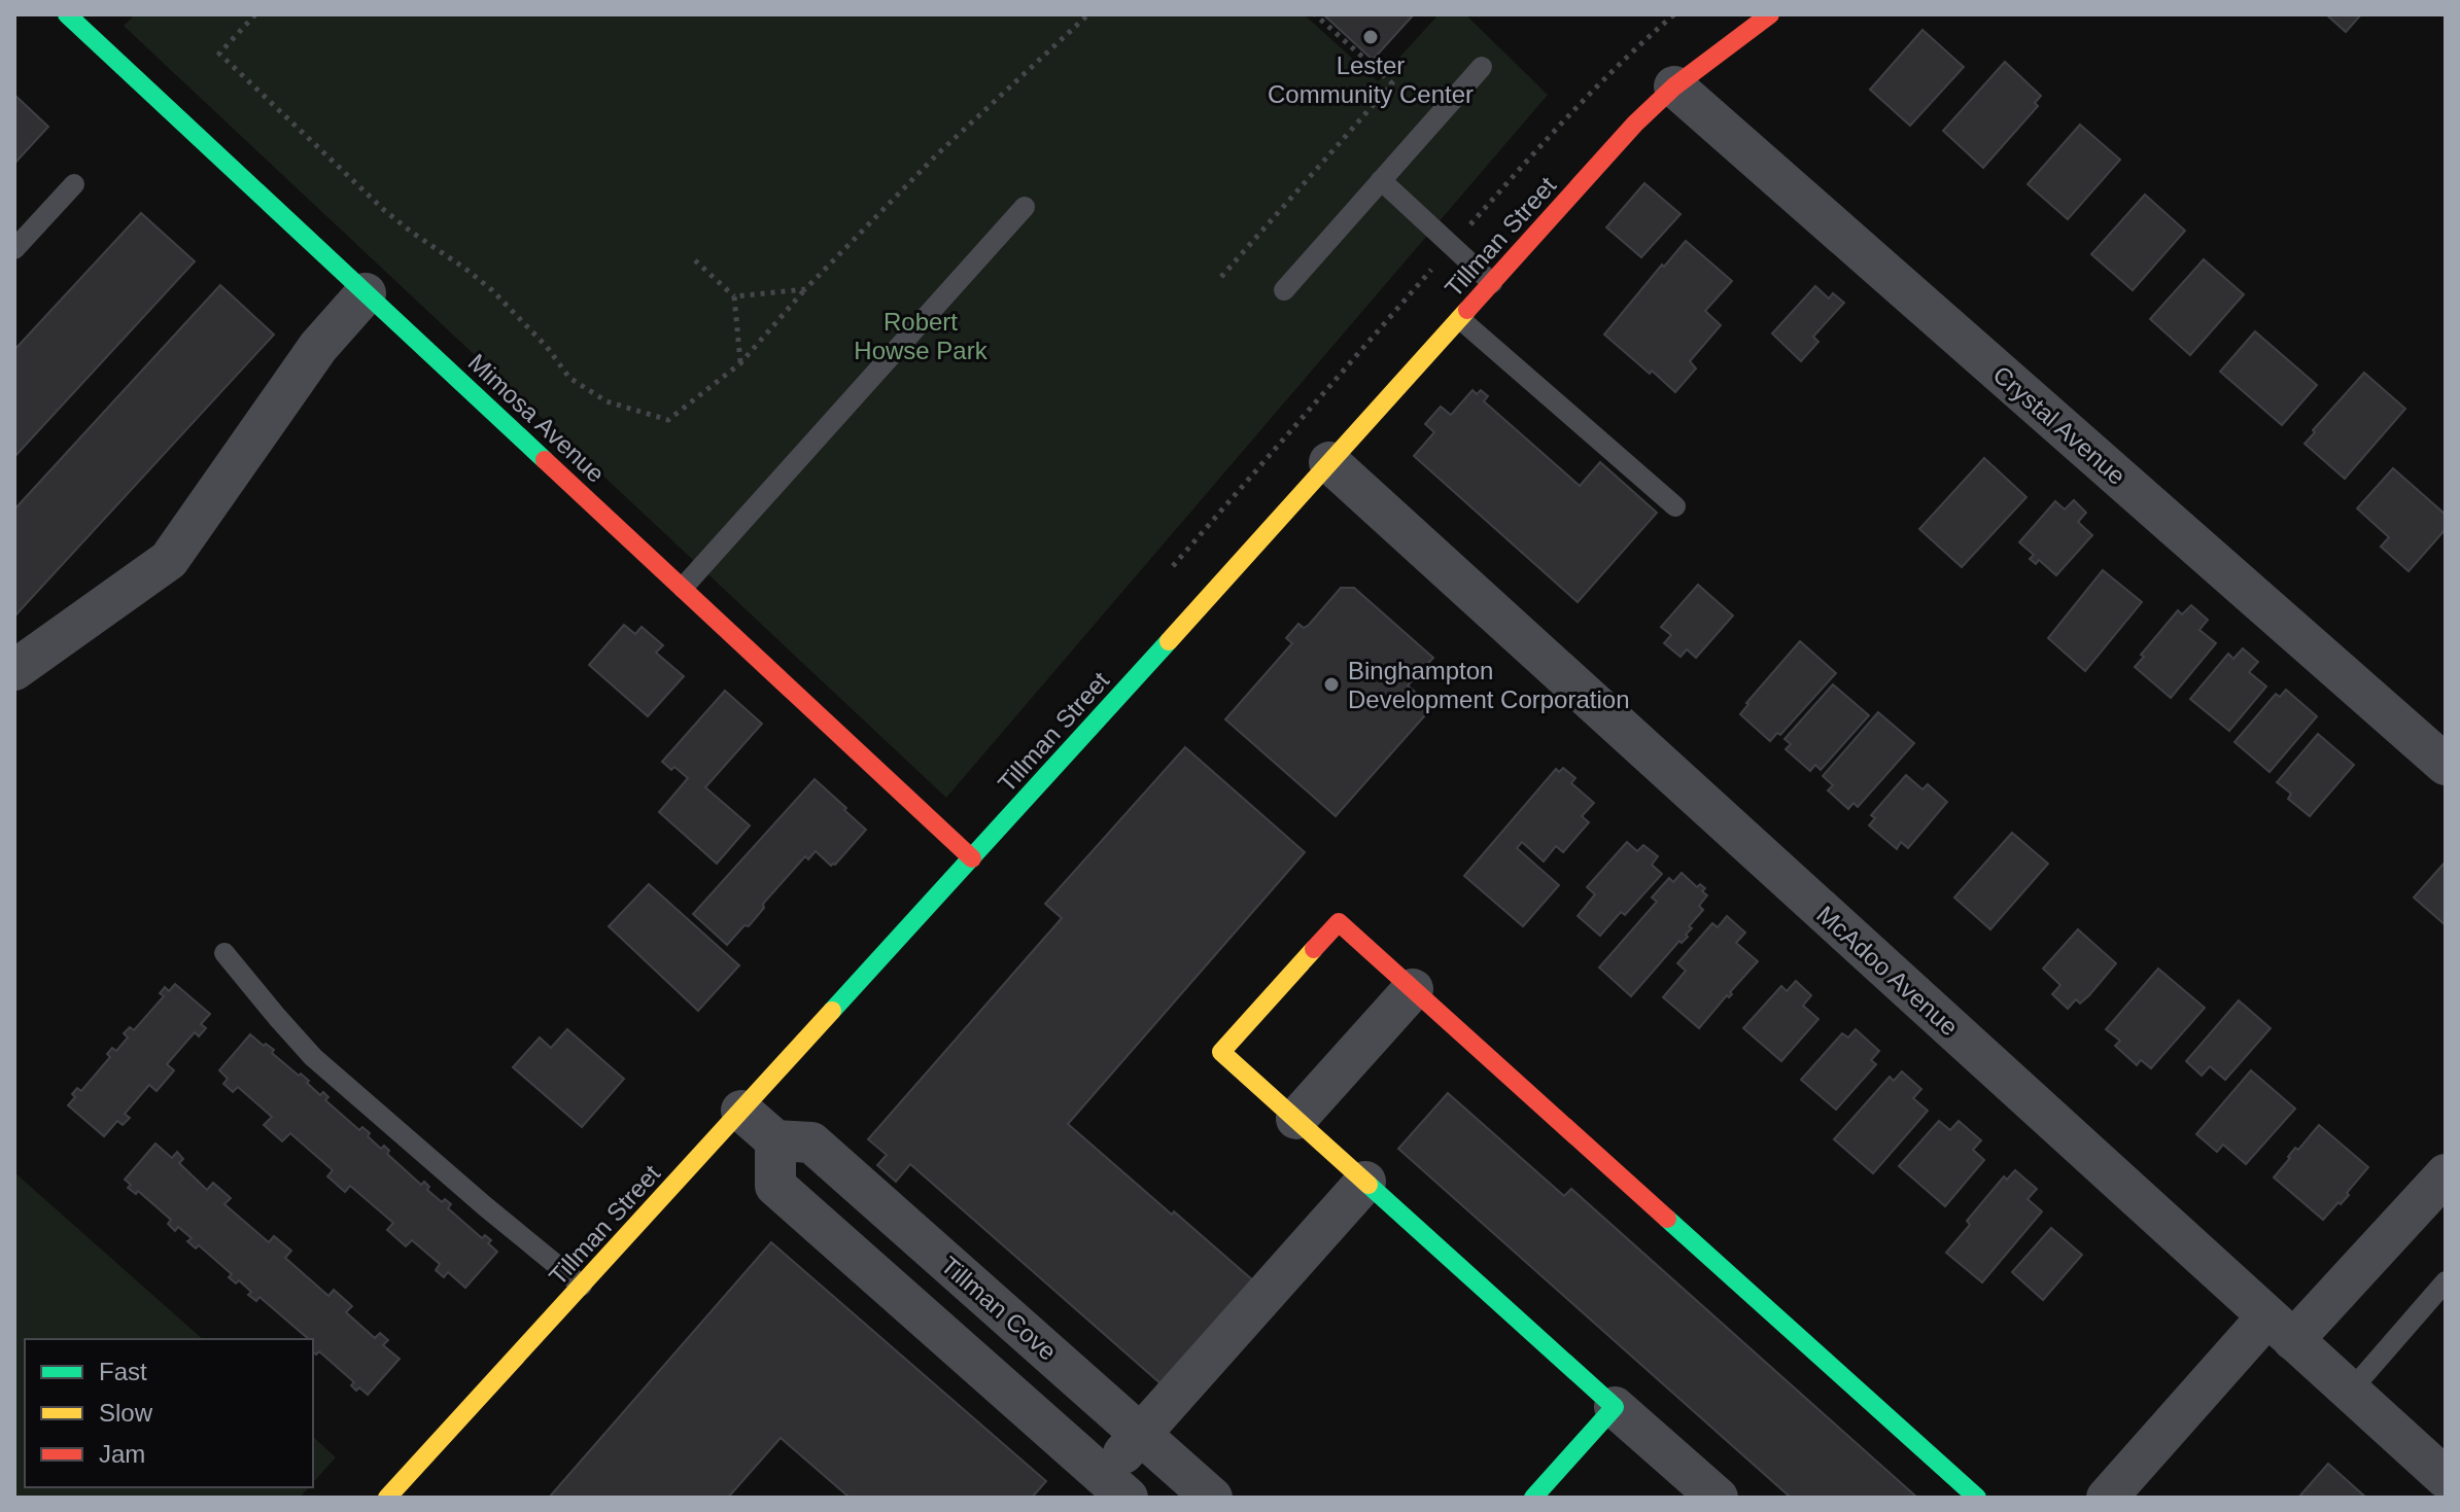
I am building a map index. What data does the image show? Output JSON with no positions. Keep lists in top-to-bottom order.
{
  "streets": {
    "street": [
      "Tillman Street",
      "Mimosa Avenue",
      "Crystal Avenue",
      "McAdoo Avenue",
      "Tillman Cove"
    ]
  },
  "crossings": [
    ["Tillman Street", "Mimosa Avenue"],
    ["Tillman Street", "Crystal Avenue"],
    ["Tillman Street", "McAdoo Avenue"]
  ],
  "parks": ["Robert Howse Park"],
  "places": ["Lester Community Center", "Binghampton Development Corporation"],
  "legend": ["Fast", "Slow", "Jam"]
}
